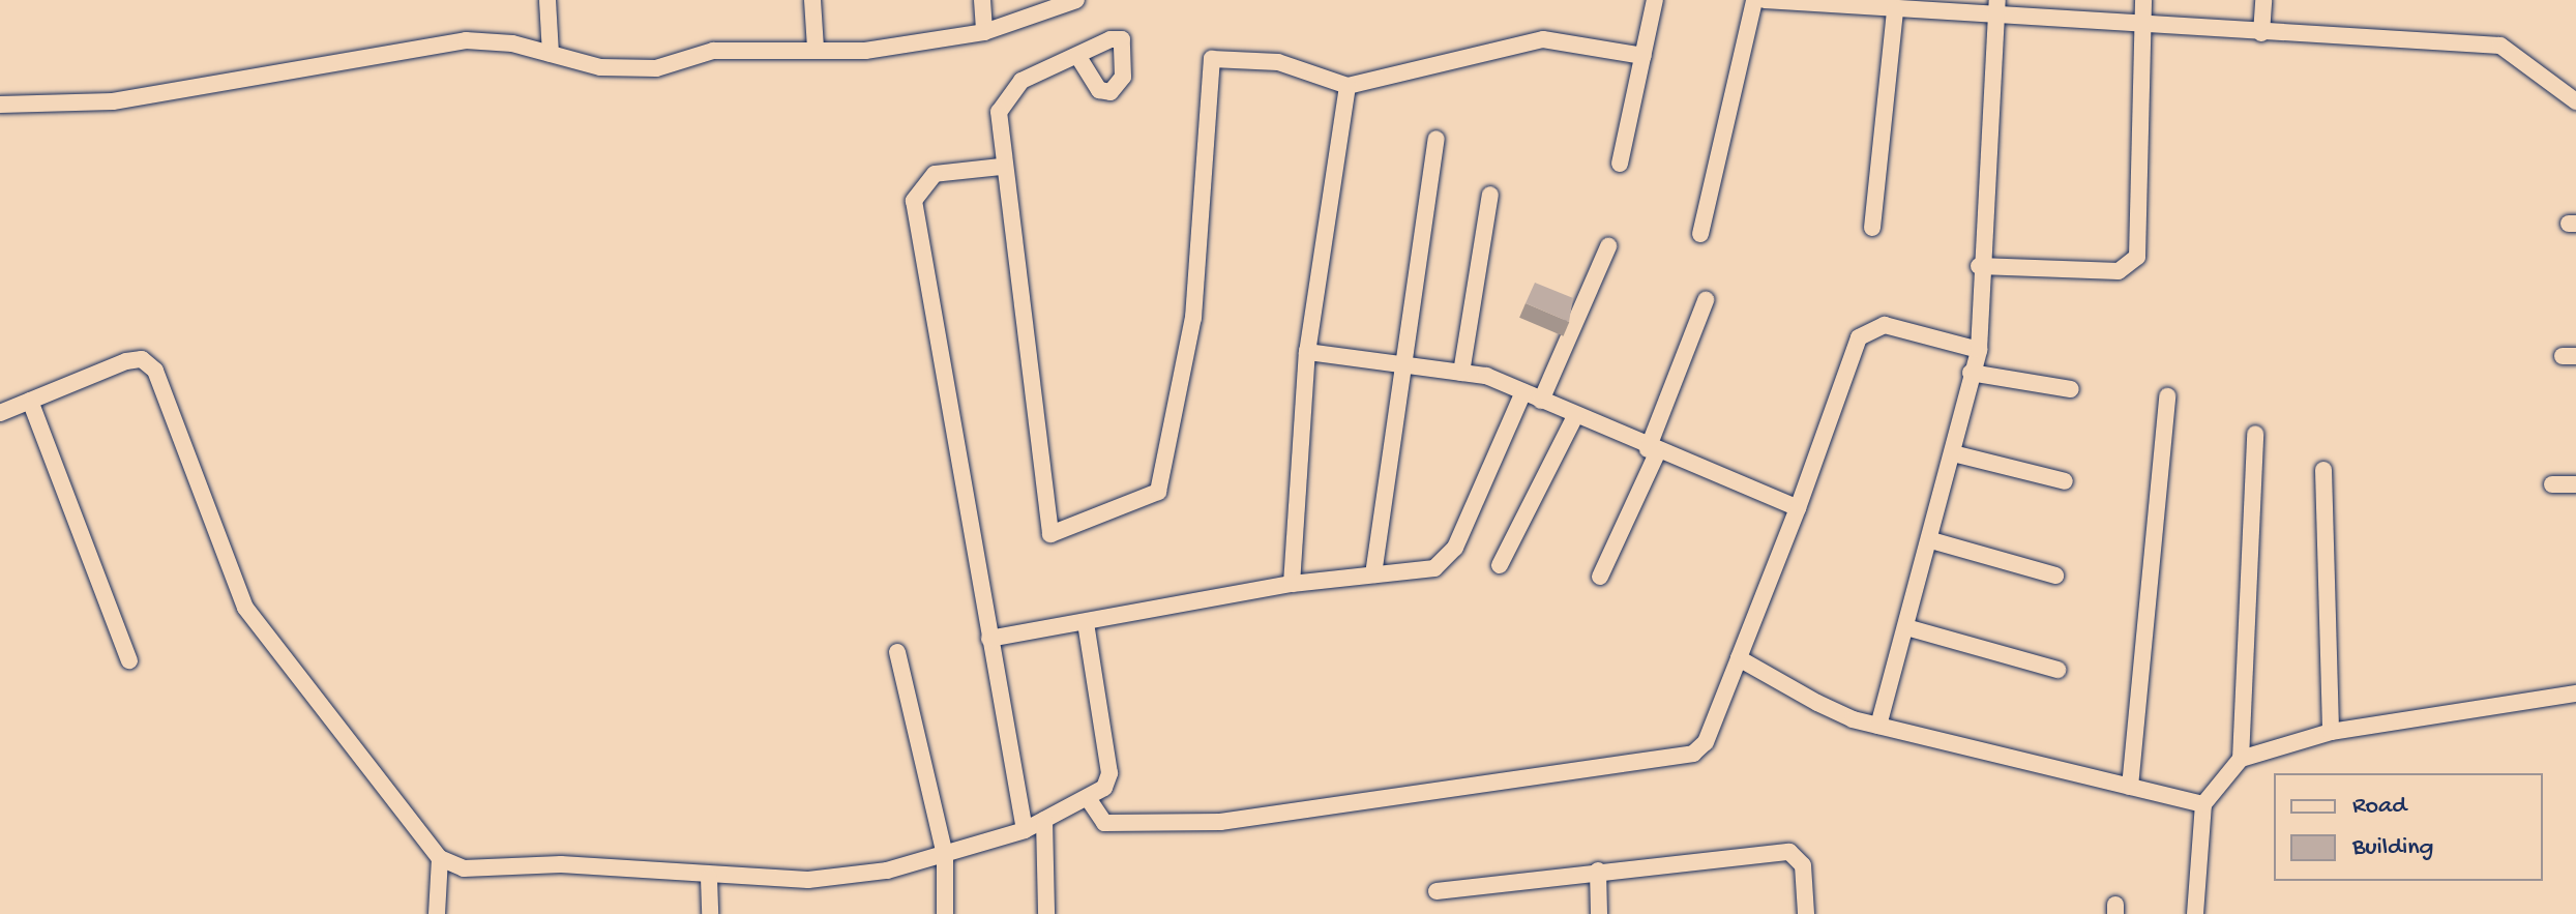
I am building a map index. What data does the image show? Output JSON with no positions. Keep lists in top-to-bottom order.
{
  "legend": ["Road", "Building"]
}
